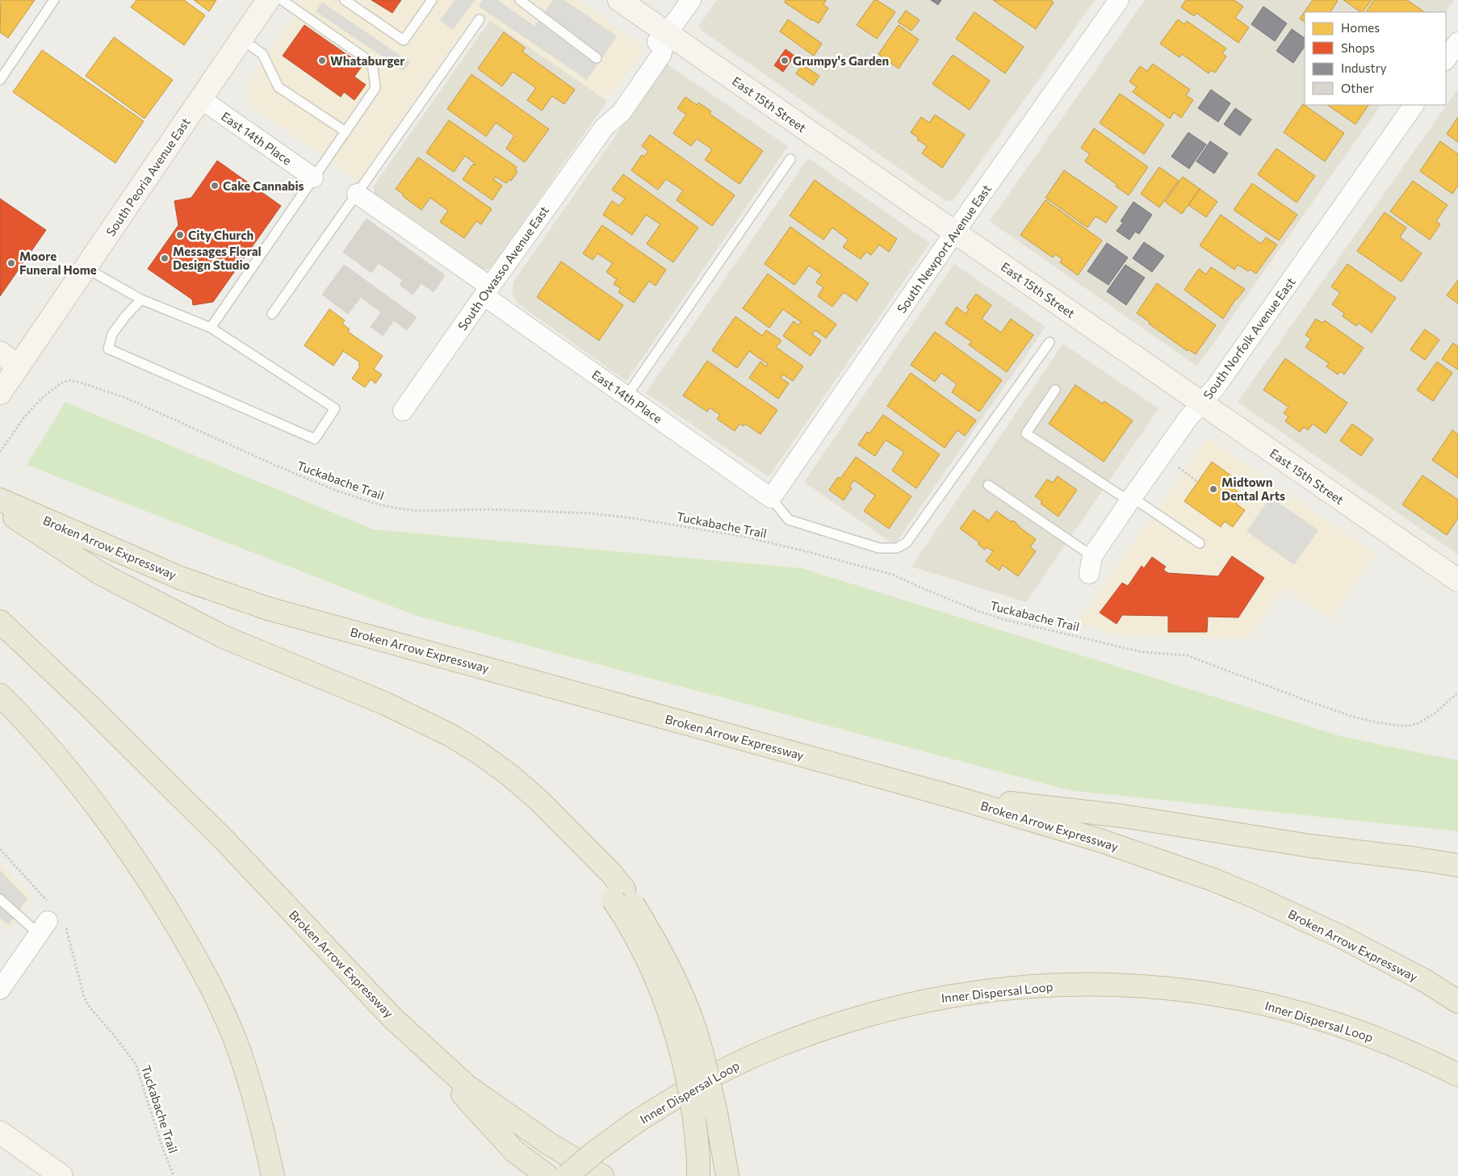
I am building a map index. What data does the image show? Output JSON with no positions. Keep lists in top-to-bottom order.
{
  "streets": {
    "highway": ["Broken Arrow Expressway", "Inner Dispersal Loop"],
    "main road": ["East 15th Street", "South Peoria Avenue East"],
    "street": [
      "East 14th Place",
      "South Newport Avenue East",
      "South Owasso Avenue East",
      "South Norfolk Avenue East"
    ],
    "path": ["Tuckabache Trail"]
  },
  "crossings": [
    ["East 15th Street", "South Newport Avenue East"],
    ["East 15th Street", "South Owasso Avenue East"],
    ["East 15th Street", "South Norfolk Avenue East"],
    ["East 14th Place", "South Peoria Avenue East"],
    ["East 14th Place", "South Newport Avenue East"],
    ["East 14th Place", "South Owasso Avenue East"]
  ],
  "places": [
    "Whataburger",
    "Grumpy's Garden",
    "Cake Cannabis",
    "City Church",
    "Messages Floral Design Studio",
    "Moore Funeral Home",
    "Midtown Dental Arts"
  ],
  "legend": [
    "Homes",
    "Shops",
    "Industry",
    "Other"
  ]
}
